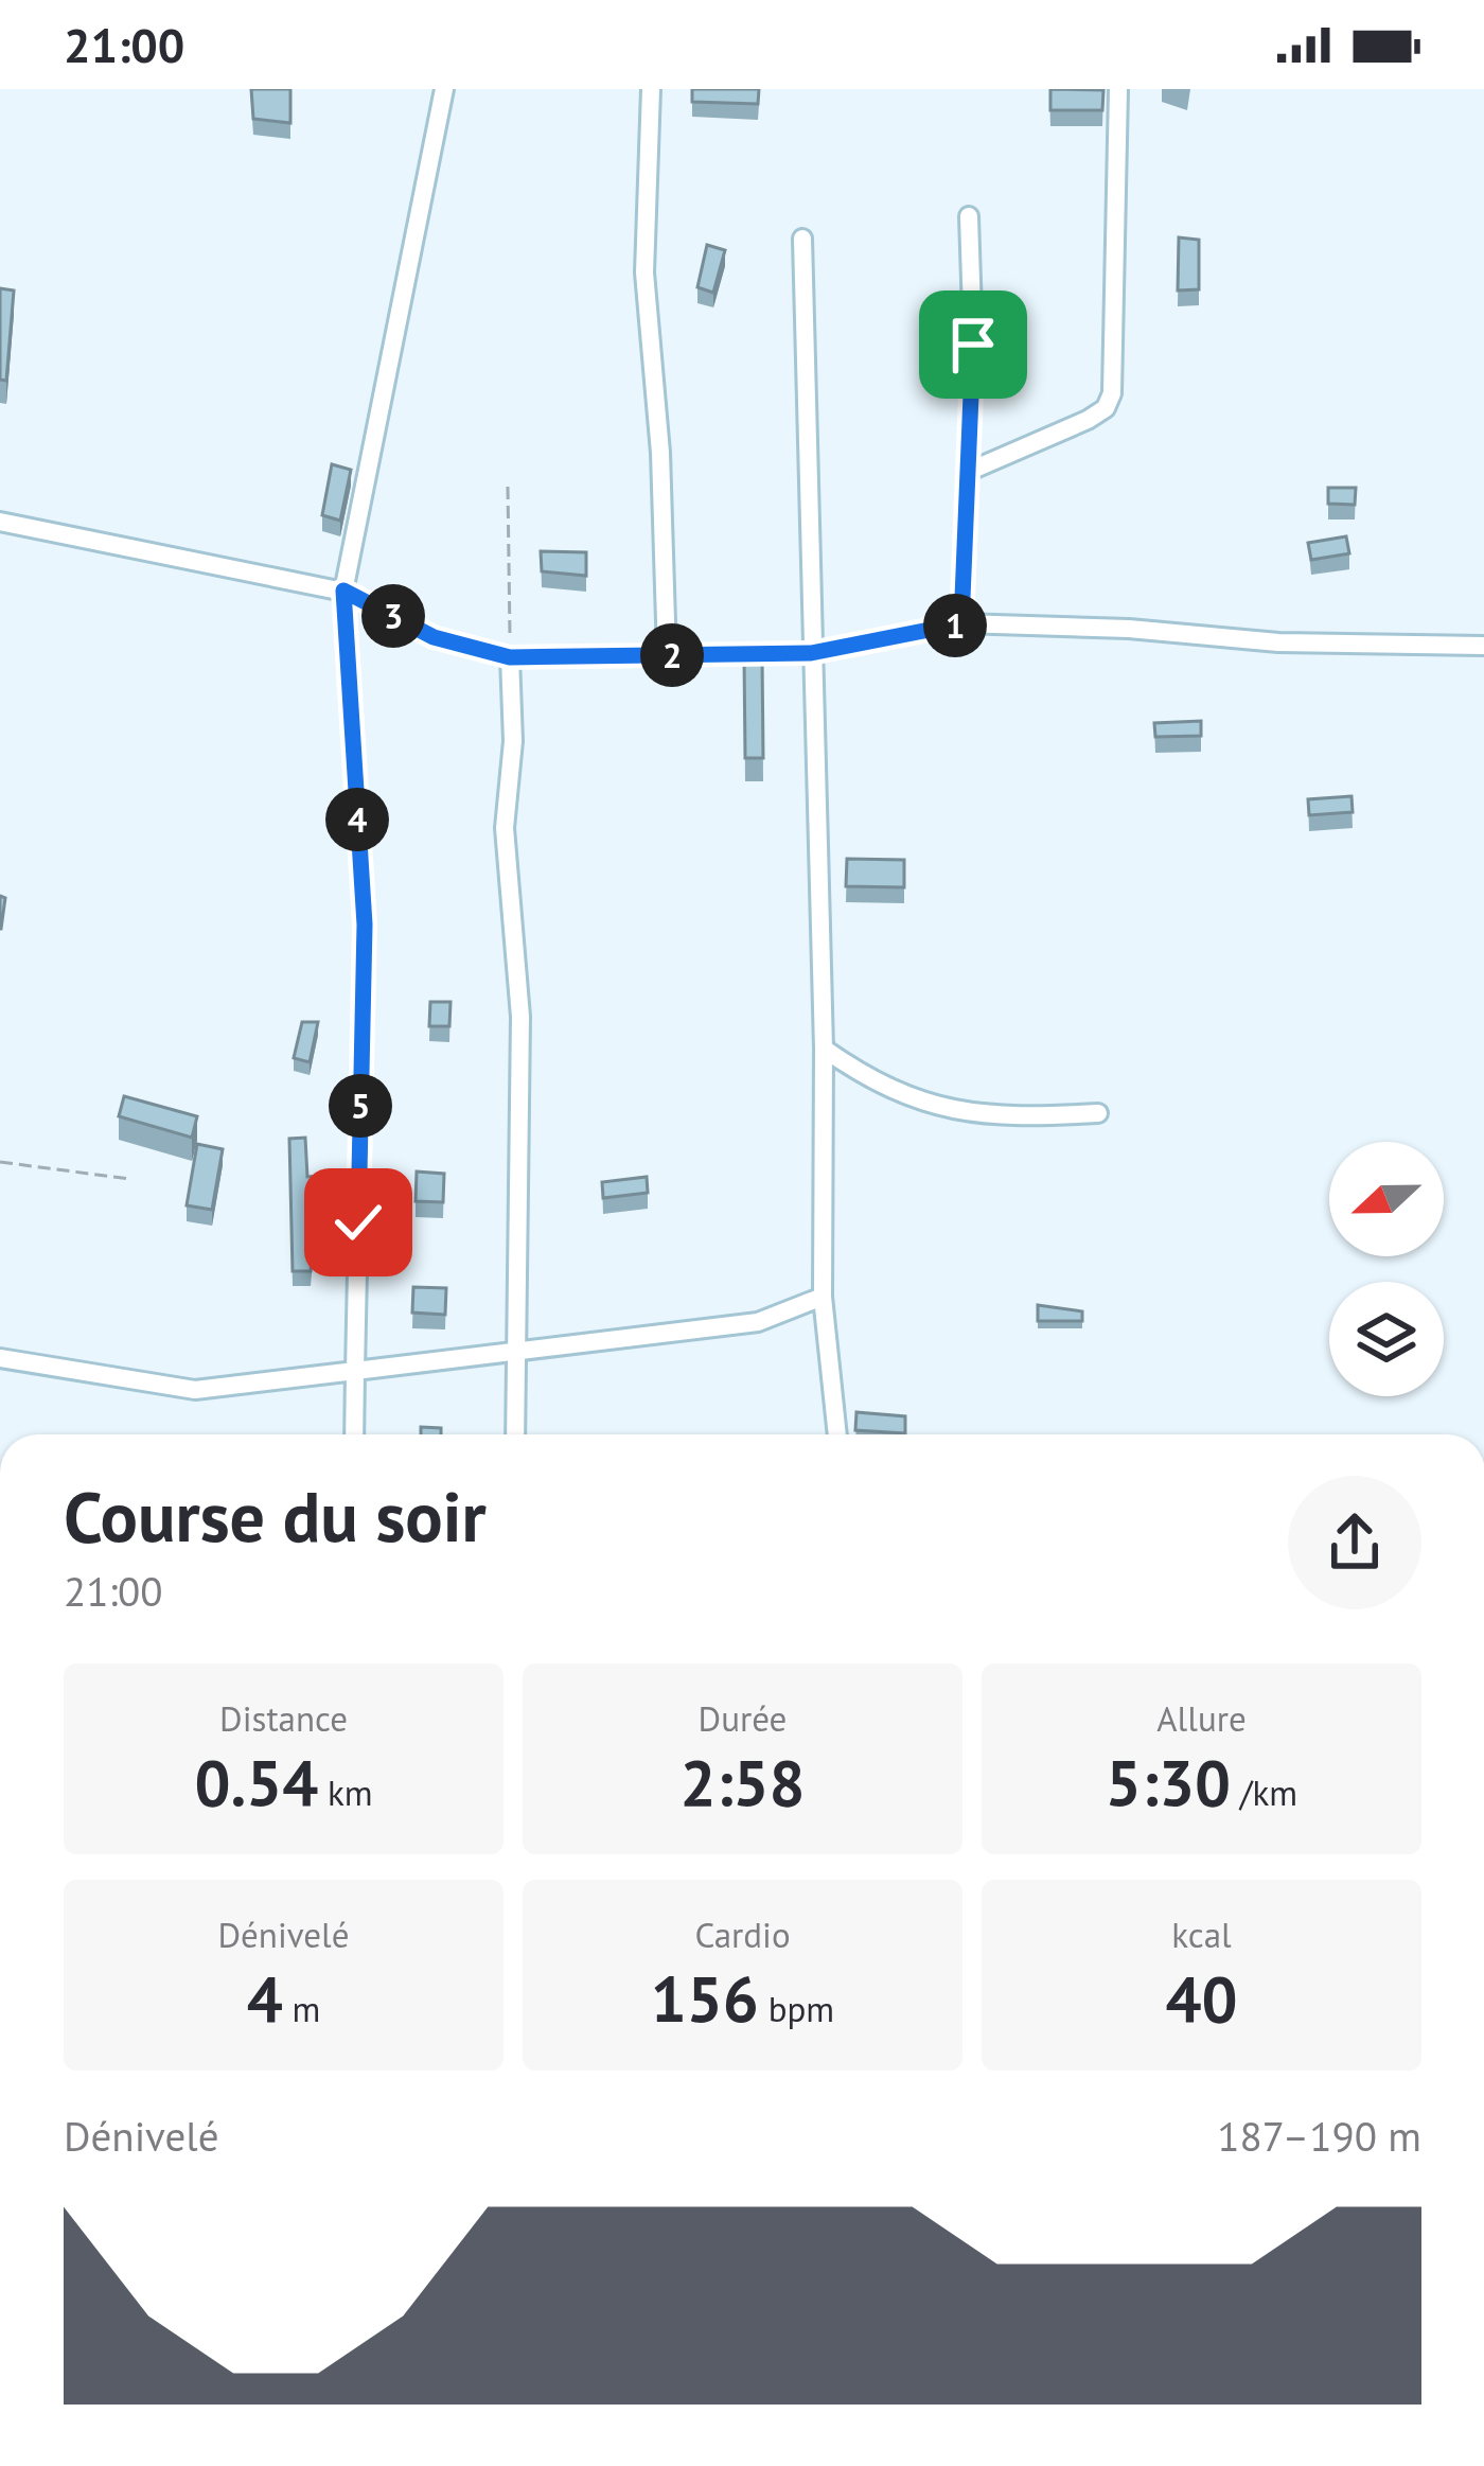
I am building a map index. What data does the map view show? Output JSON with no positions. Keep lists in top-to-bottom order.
{
  "north": "left",
  "page": {
    "status": "21:00",
    "pins": [
      "3",
      "1",
      "2",
      "4",
      "5"
    ],
    "heading": ["Course du soir", "21:00"],
    "stats": [
      ["Distance", "0.54 km"],
      ["Durée", "2:58"],
      ["Allure", "5:30 /km"],
      ["Dénivelé", "4 m"],
      ["Cardio", "156 bpm"],
      ["kcal", "40"]
    ],
    "chart": ["Dénivelé", "187–190 m"]
  }
}
